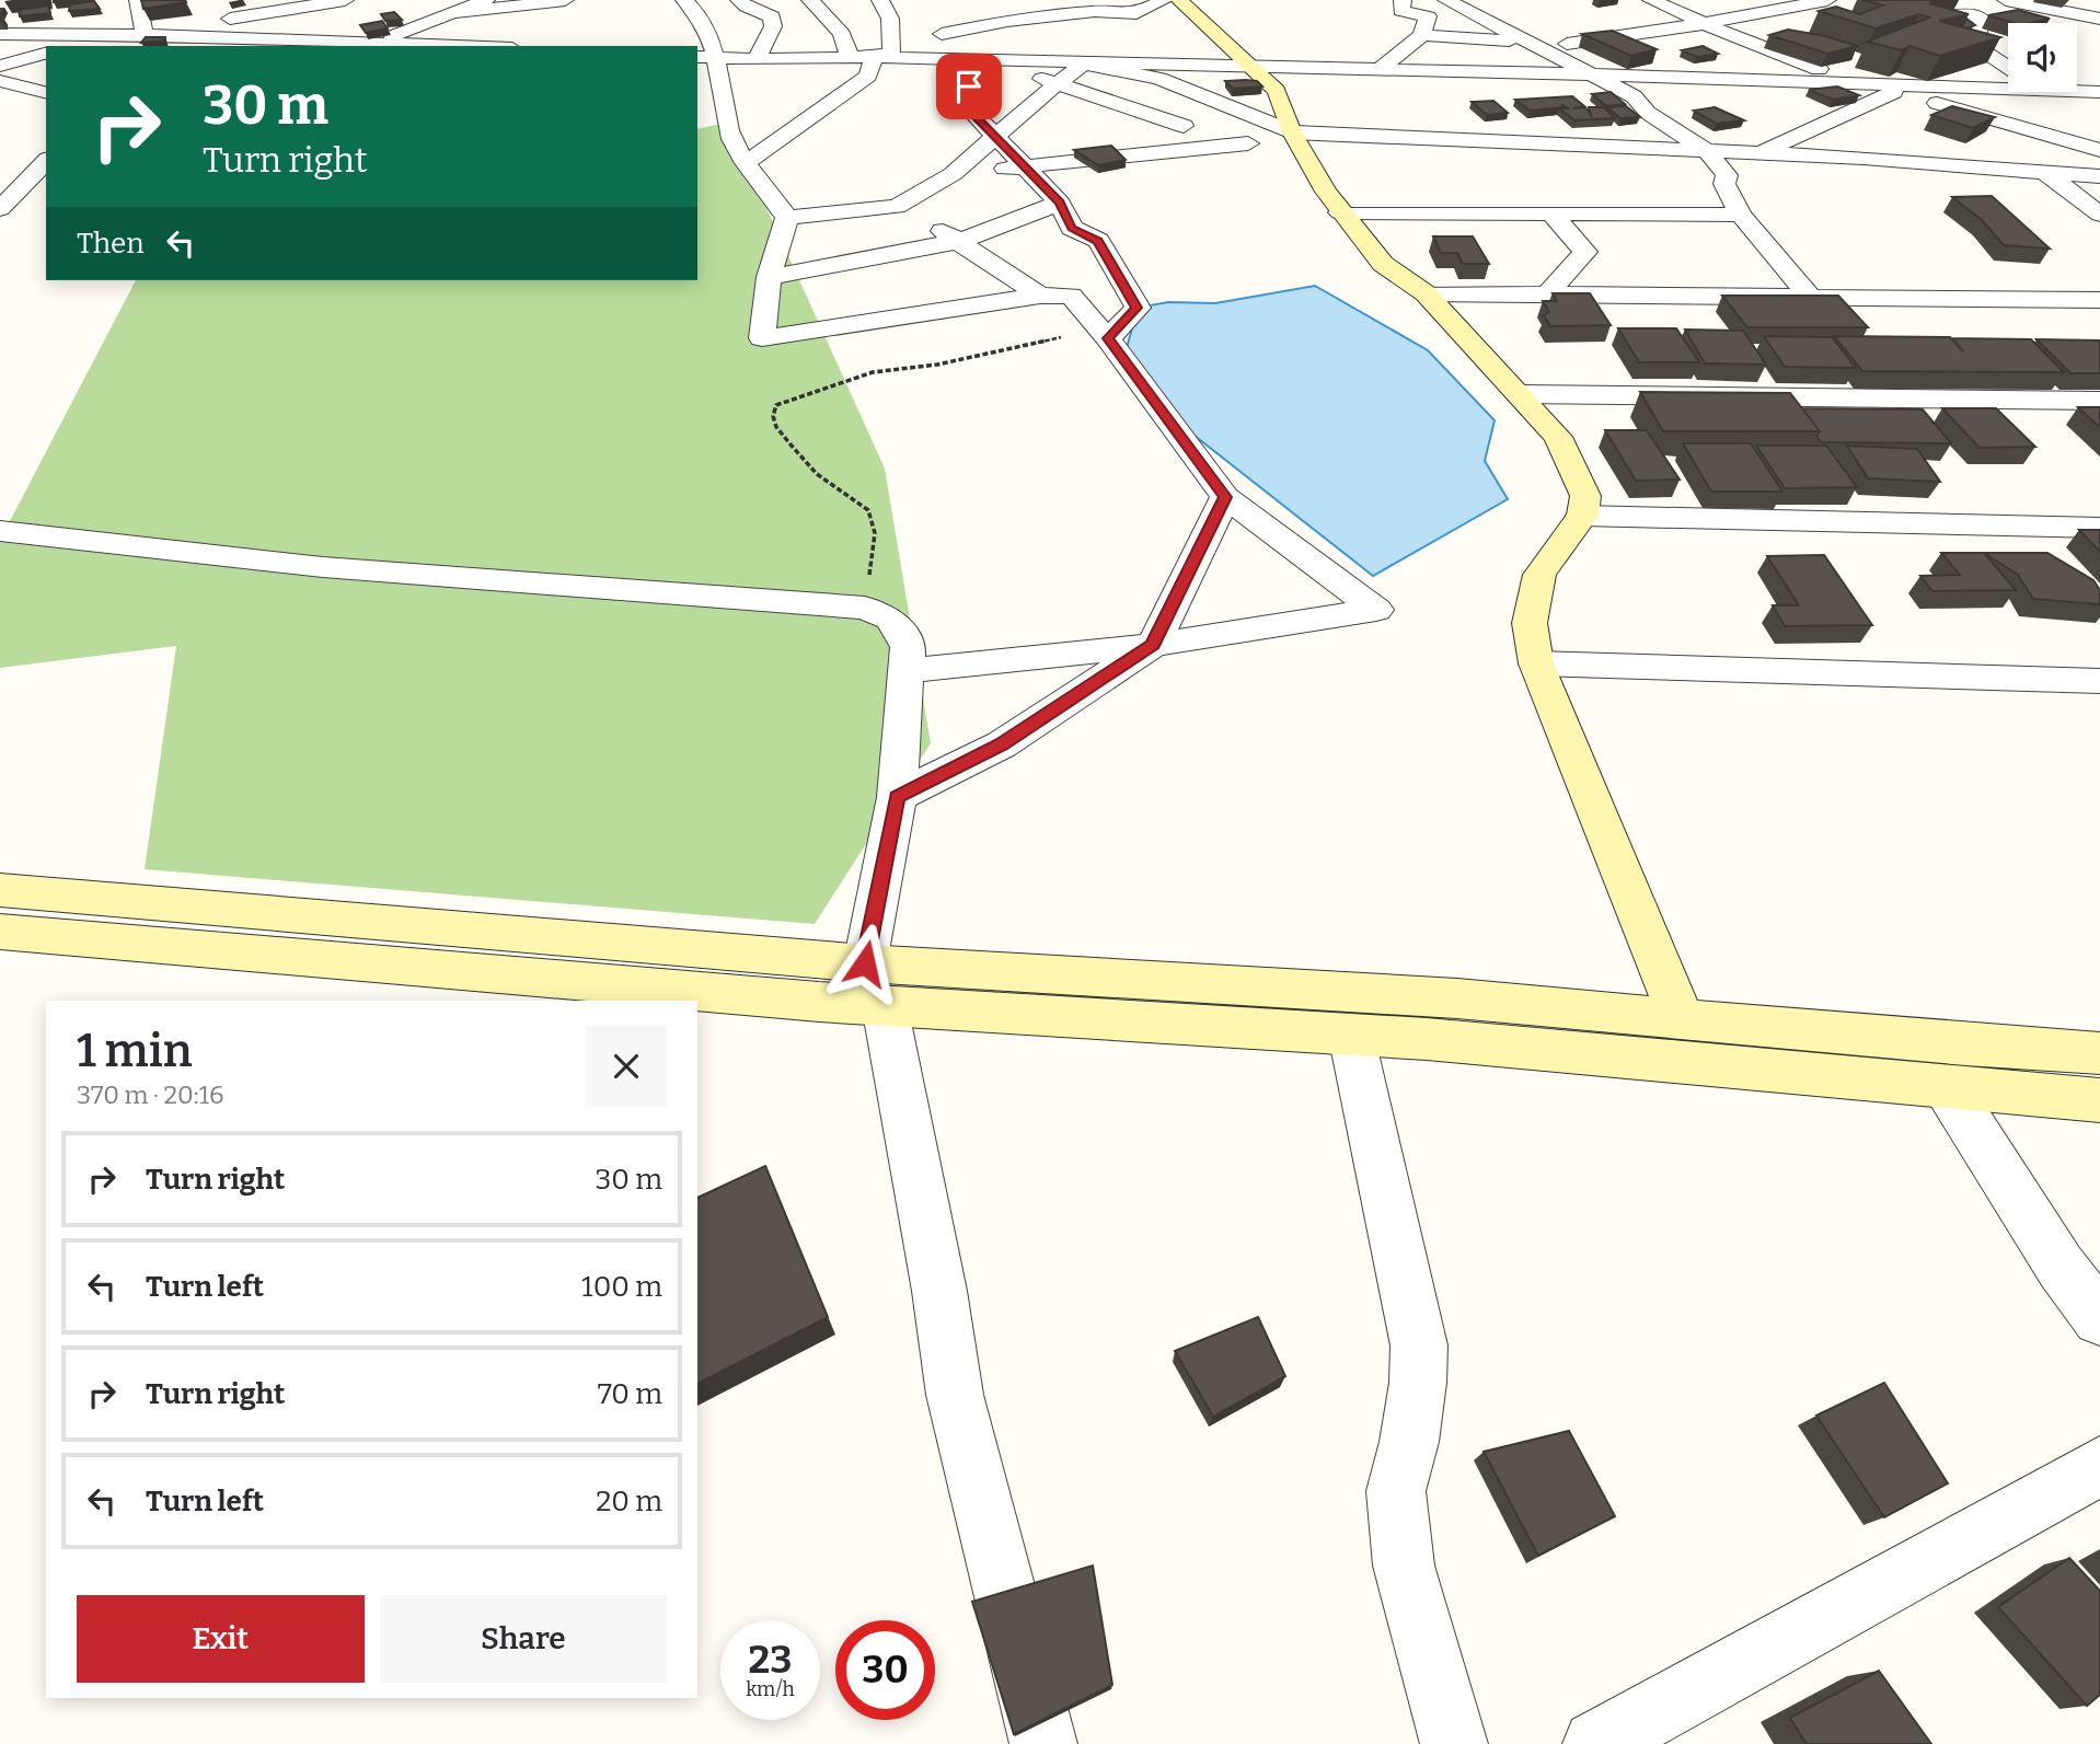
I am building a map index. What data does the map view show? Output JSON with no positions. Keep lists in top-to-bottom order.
{
  "page": {
    "turn": ["30 m", "Turn right"],
    "then": "Then",
    "heading": ["1 min", "370 m · 20:16"],
    "list": [
      {
        "name": "Turn right",
        "value": "30 m"
      },
      {
        "name": "Turn left",
        "value": "100 m"
      },
      {
        "name": "Turn right",
        "value": "70 m"
      },
      {
        "name": "Turn left",
        "value": "20 m"
      }
    ],
    "buttons": ["Exit", "Share"],
    "speed": "23 km/h",
    "limit": "30"
  }
}
